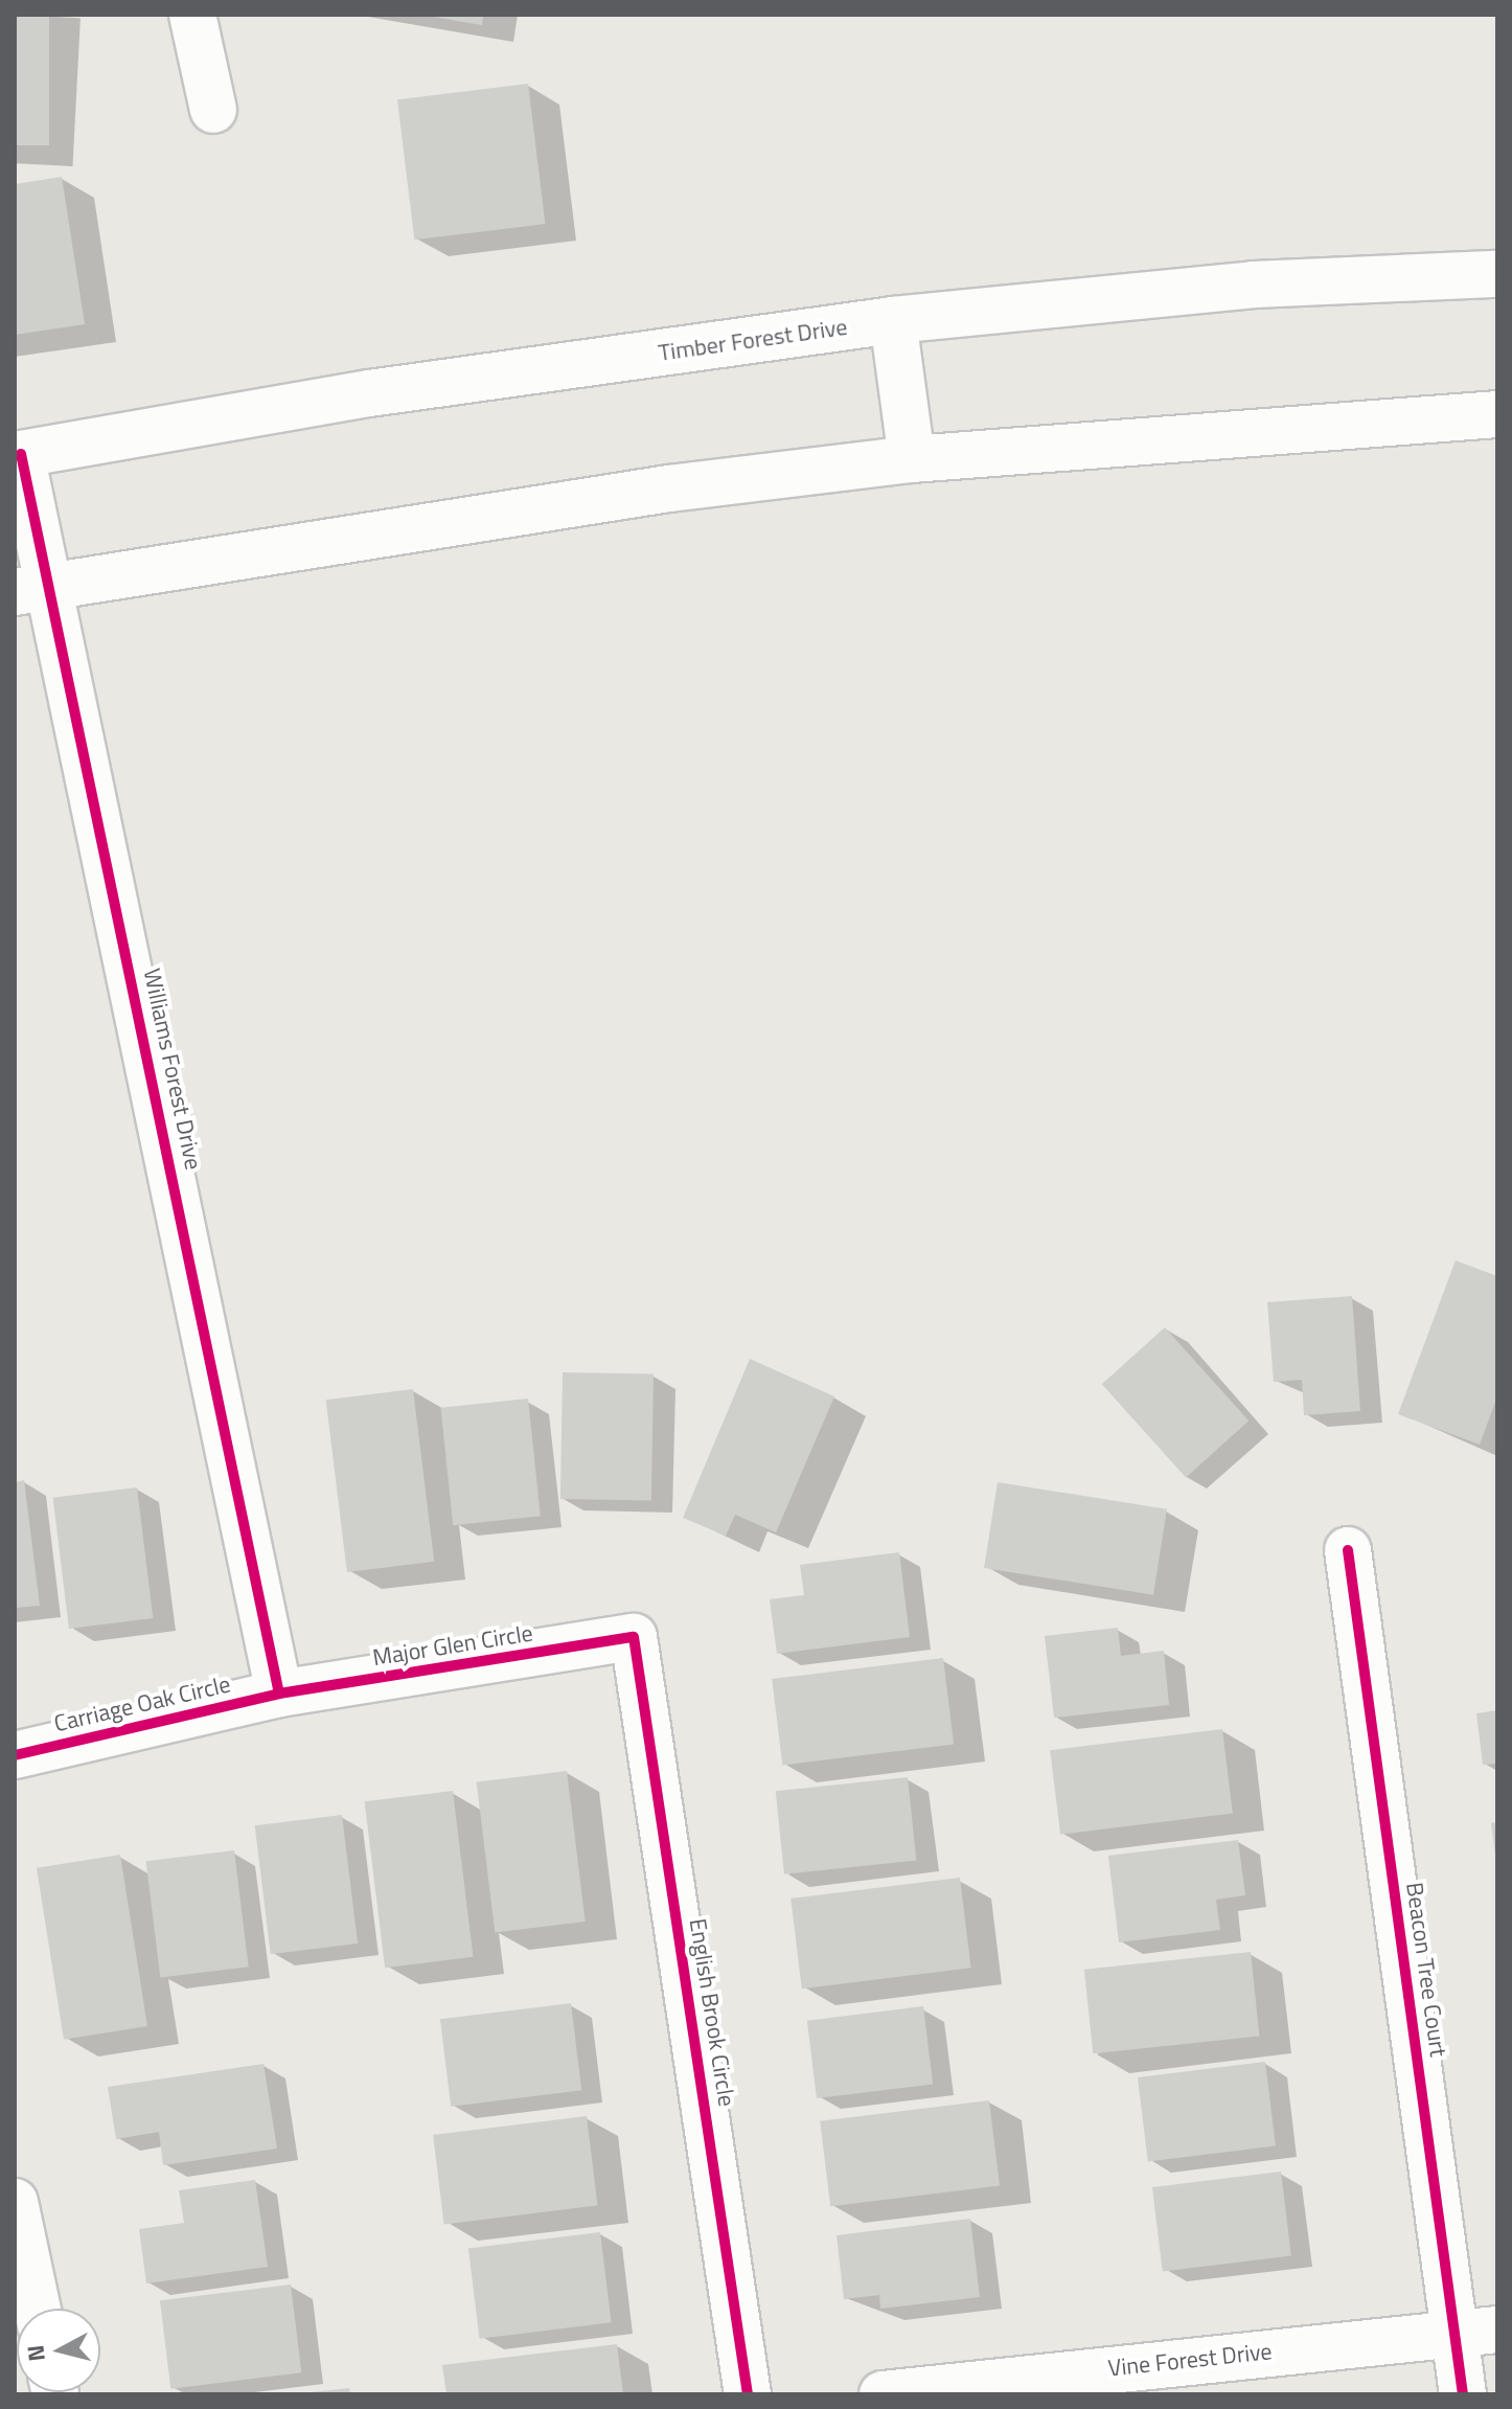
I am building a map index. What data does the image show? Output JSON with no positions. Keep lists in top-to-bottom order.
{
  "streets": {
    "street": [
      "Timber Forest Drive",
      "Williams Forest Drive",
      "Major Glen Circle",
      "Carriage Oak Circle",
      "Beacon Tree Court",
      "English Brook Circle",
      "Vine Forest Drive"
    ]
  },
  "crossings": [
    ["Timber Forest Drive", "Williams Forest Drive"],
    ["Williams Forest Drive", "Major Glen Circle"],
    ["Williams Forest Drive", "Carriage Oak Circle"],
    ["Major Glen Circle", "Carriage Oak Circle"],
    ["Major Glen Circle", "English Brook Circle"],
    ["Beacon Tree Court", "Vine Forest Drive"]
  ],
  "north": "left"
}
